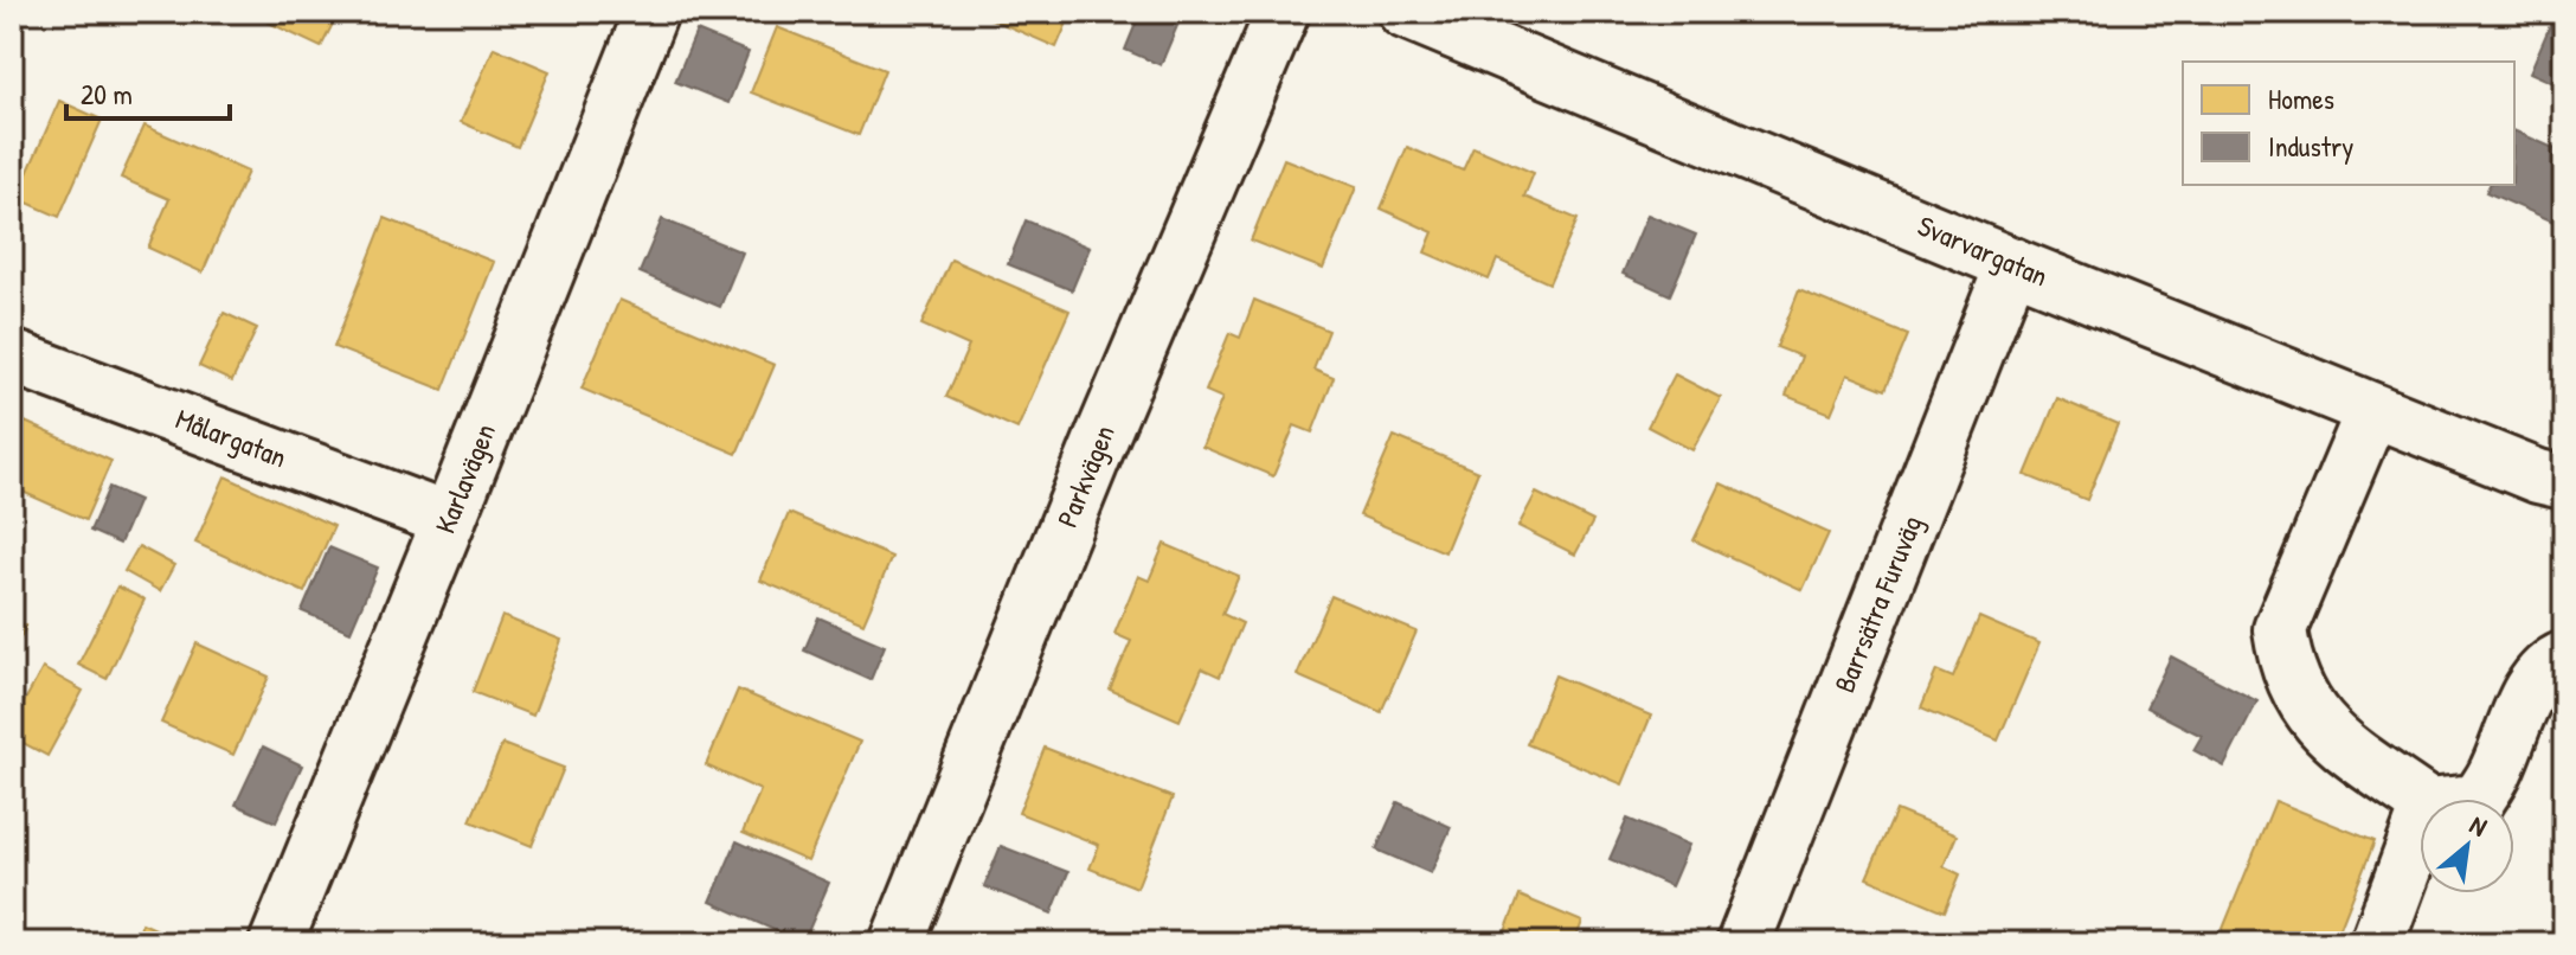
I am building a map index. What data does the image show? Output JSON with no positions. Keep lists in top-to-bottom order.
{
  "streets": {
    "street": [
      "Svarvargatan",
      "Målargatan",
      "Parkvägen",
      "Karlavägen",
      "Barrsätra Furuväg"
    ]
  },
  "crossings": [
    ["Svarvargatan", "Barrsätra Furuväg"],
    ["Målargatan", "Karlavägen"]
  ],
  "legend": ["Homes", "Industry"],
  "scale_bar": "20 m",
  "north": "top right"
}
